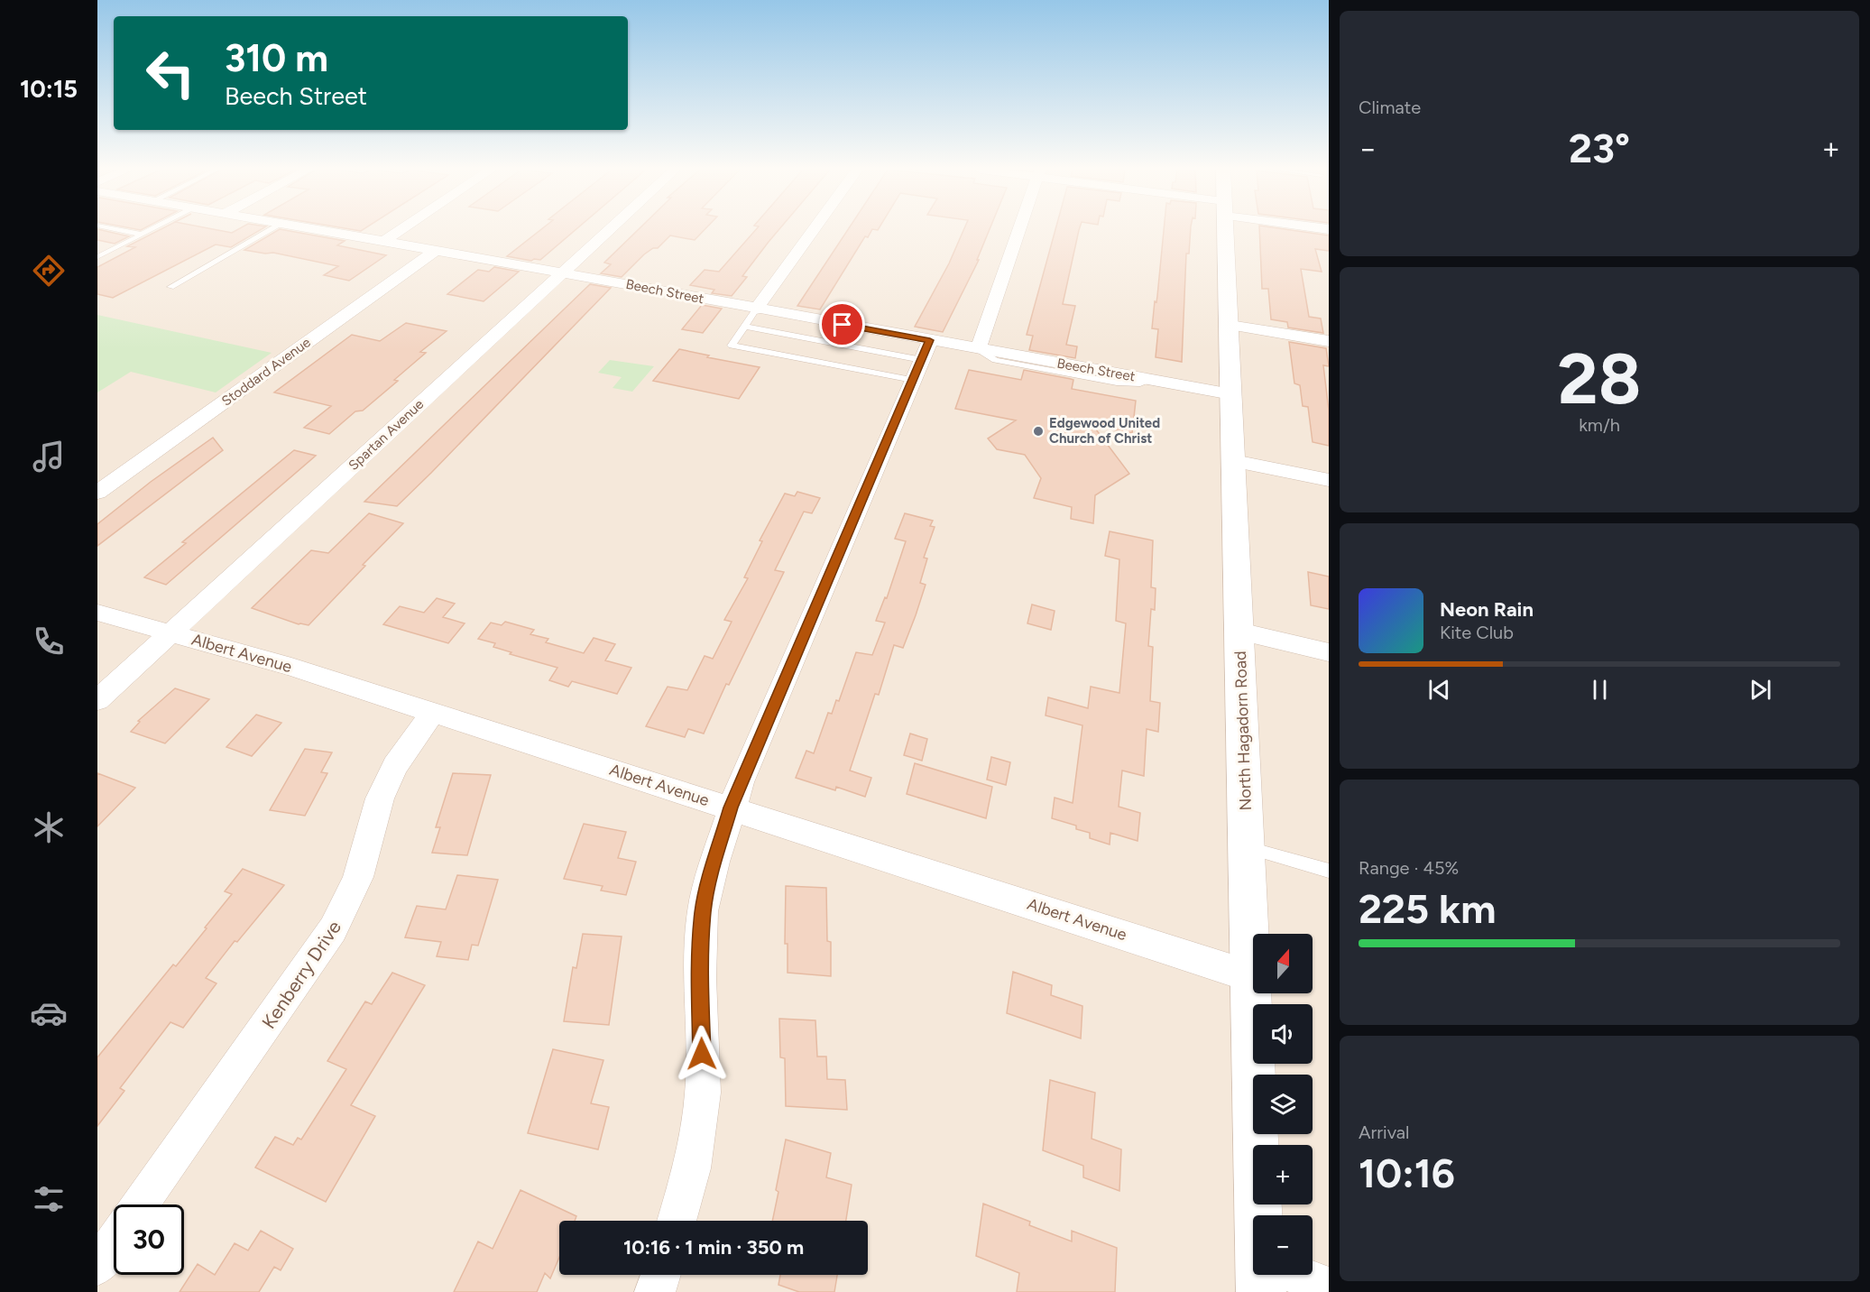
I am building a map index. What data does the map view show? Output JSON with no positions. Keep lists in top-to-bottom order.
{
  "streets": {
    "street": [
      "Beech Street",
      "Stoddard Avenue",
      "Spartan Avenue",
      "Albert Avenue",
      "North Hagadorn Road",
      "Kenberry Drive"
    ]
  },
  "crossings": [
    ["Beech Street", "Stoddard Avenue"],
    ["Beech Street", "Spartan Avenue"],
    ["Beech Street", "North Hagadorn Road"],
    ["Spartan Avenue", "Albert Avenue"],
    ["Albert Avenue", "North Hagadorn Road"],
    ["Albert Avenue", "Kenberry Drive"]
  ],
  "places": ["Edgewood United Church of Christ"],
  "north": "top",
  "page": {
    "tabs": "10:15",
    "tile": [
      "Climate",
      ["28", "km/h"],
      ["Range · 45%", "225 km"],
      ["Arrival", "10:16"]
    ],
    "turn": ["310 m", "Beech Street"],
    "heat": ["−", "23°", "+"],
    "song": ["Neon Rain", "Kite Club"],
    "map_buttons": ["+", "−"],
    "limit": "30",
    "trip": "10:16 · 1 min · 350 m"
  }
}
